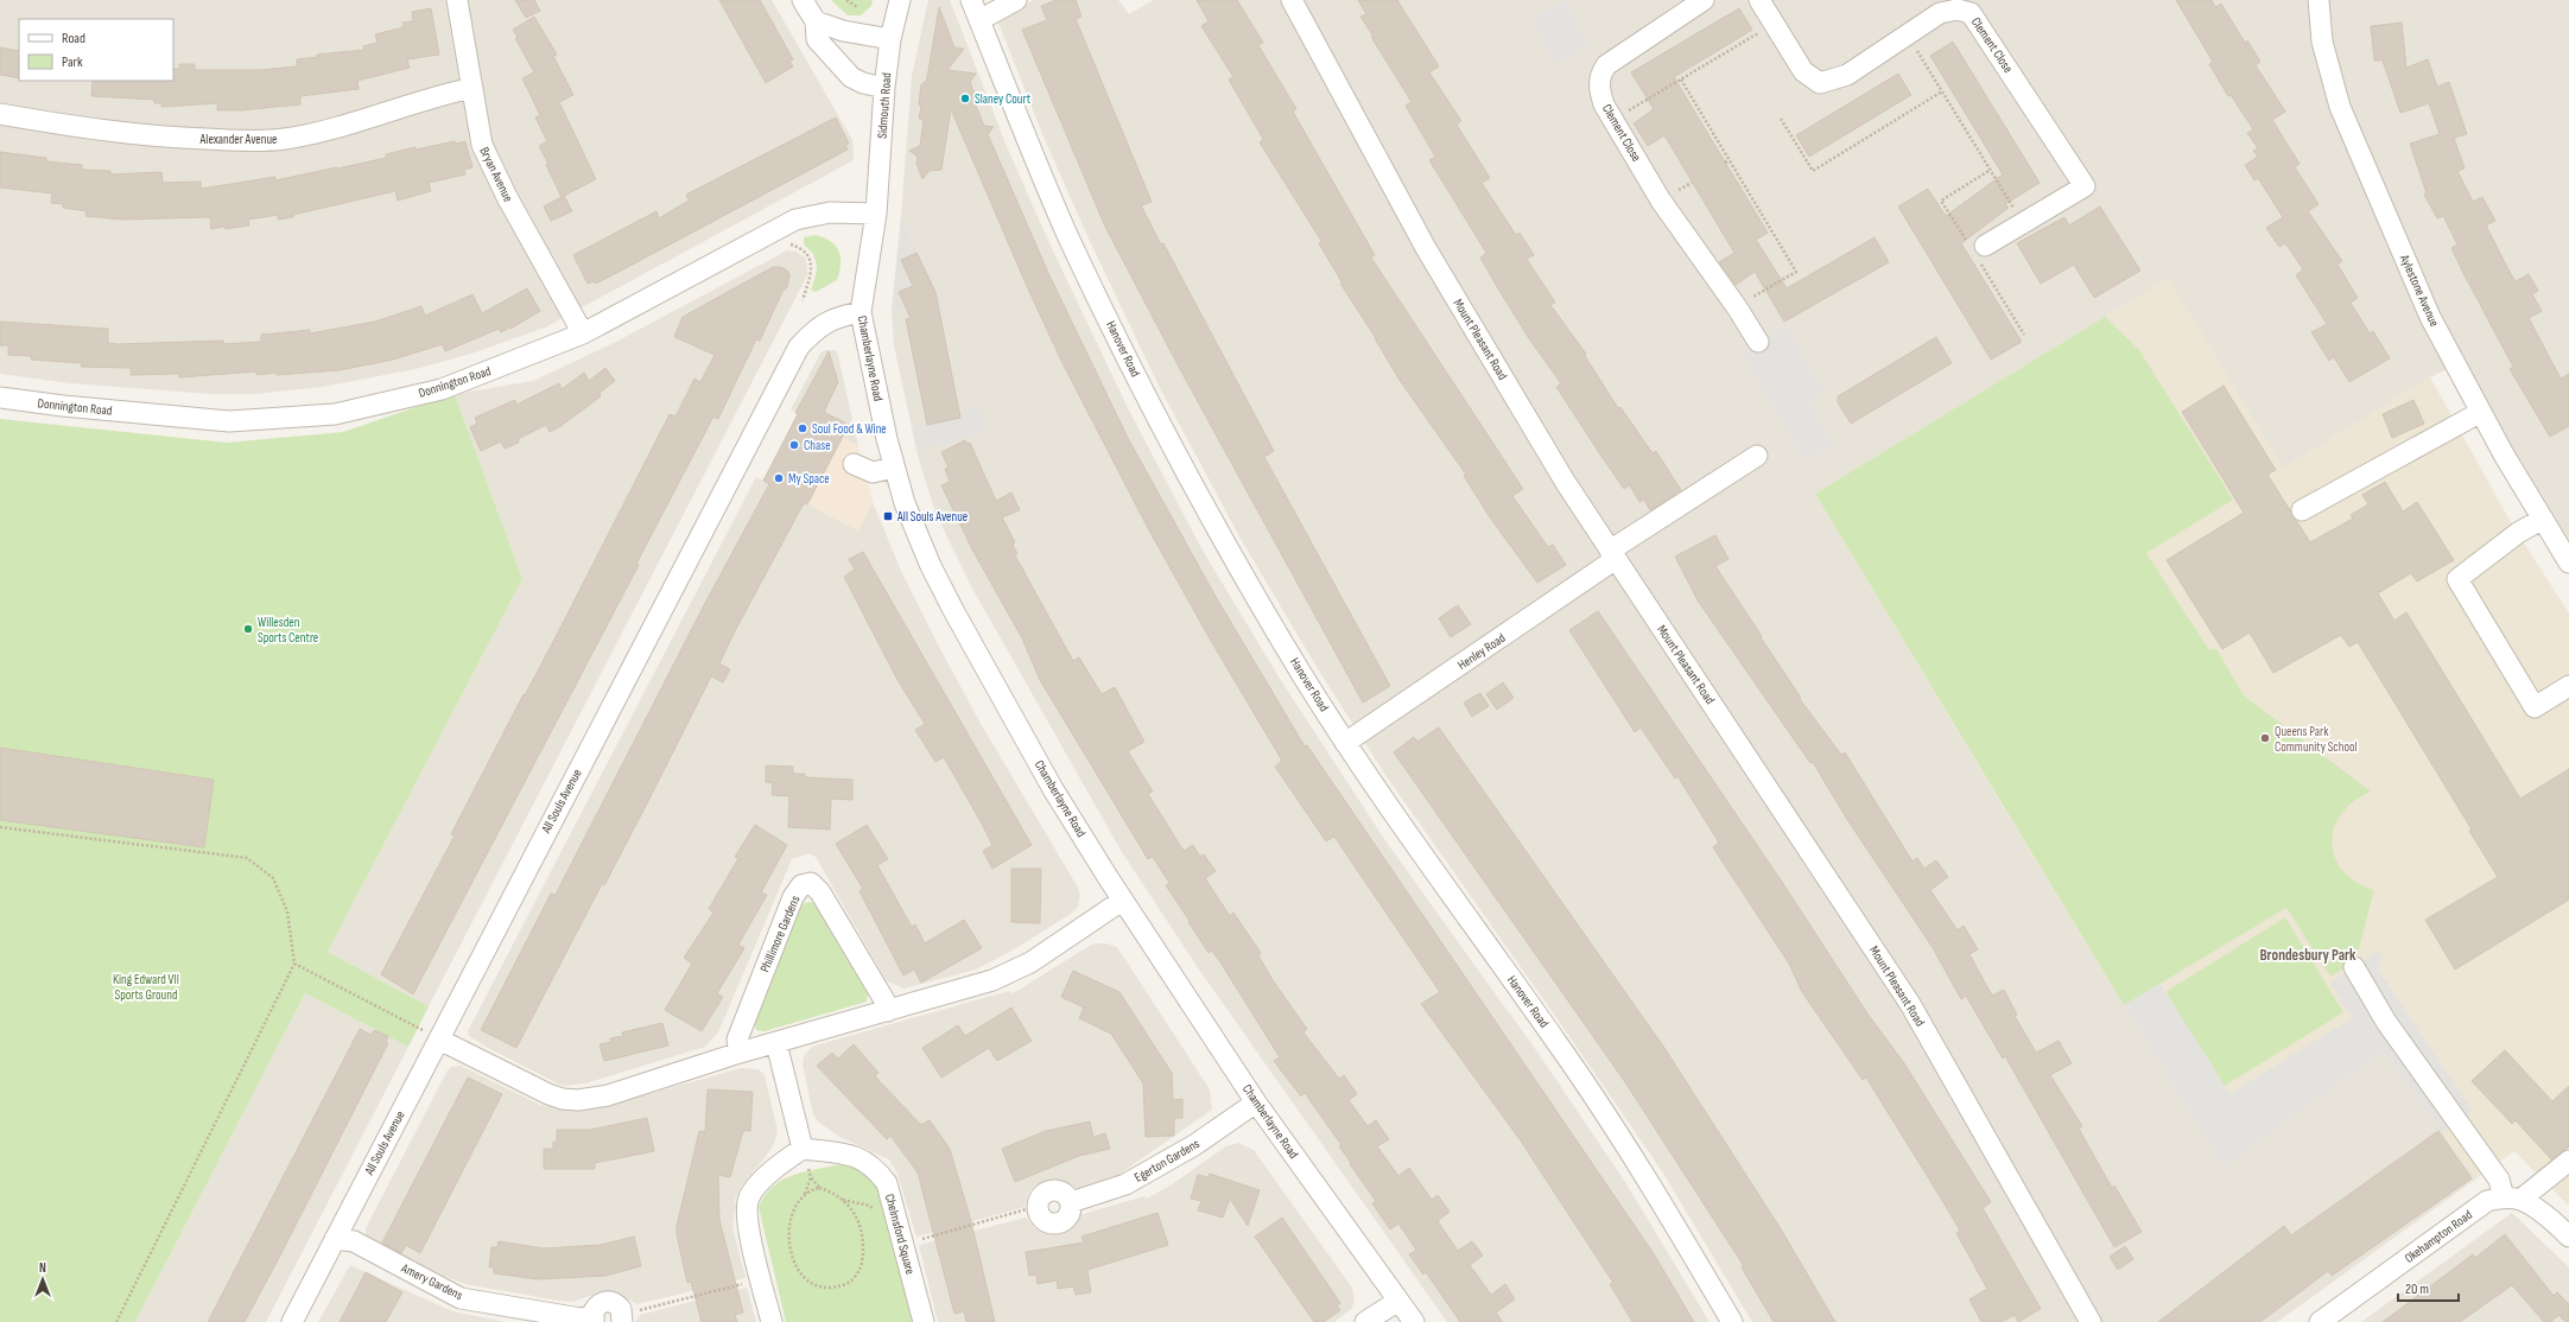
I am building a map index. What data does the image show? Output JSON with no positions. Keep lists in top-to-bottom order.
{
  "streets": {
    "street": [
      "Clement Close",
      "Sidmouth Road",
      "Alexander Avenue",
      "Bryan Avenue",
      "Aylestone Avenue",
      "Mount Pleasant Road",
      "Hanover Road",
      "Chamberlayne Road",
      "Donnington Road",
      "Henley Road",
      "All Souls Avenue",
      "Phillimore Gardens",
      "Egerton Gardens",
      "Chelmsford Square",
      "Okehampton Road",
      "Amery Gardens"
    ]
  },
  "crossings": [
    ["Sidmouth Road", "Chamberlayne Road"],
    ["Sidmouth Road", "Donnington Road"],
    ["Alexander Avenue", "Bryan Avenue"],
    ["Bryan Avenue", "Donnington Road"],
    ["Mount Pleasant Road", "Henley Road"],
    ["Hanover Road", "Henley Road"],
    ["Chamberlayne Road", "Donnington Road"],
    ["Chamberlayne Road", "All Souls Avenue"],
    ["Chamberlayne Road", "Egerton Gardens"],
    ["All Souls Avenue", "Amery Gardens"]
  ],
  "districts": ["Brondesbury Park"],
  "parks": ["King Edward VII Sports Ground"],
  "places": {
    "other": [
      "Slaney Court",
      "Soul Food & Wine",
      "Chase",
      "My Space",
      "Willesden Sports Centre",
      "Queens Park Community School"
    ],
    "transit": ["All Souls Avenue"]
  },
  "legend": ["Road", "Park"],
  "scale_bar": "20 m",
  "north": "top"
}
